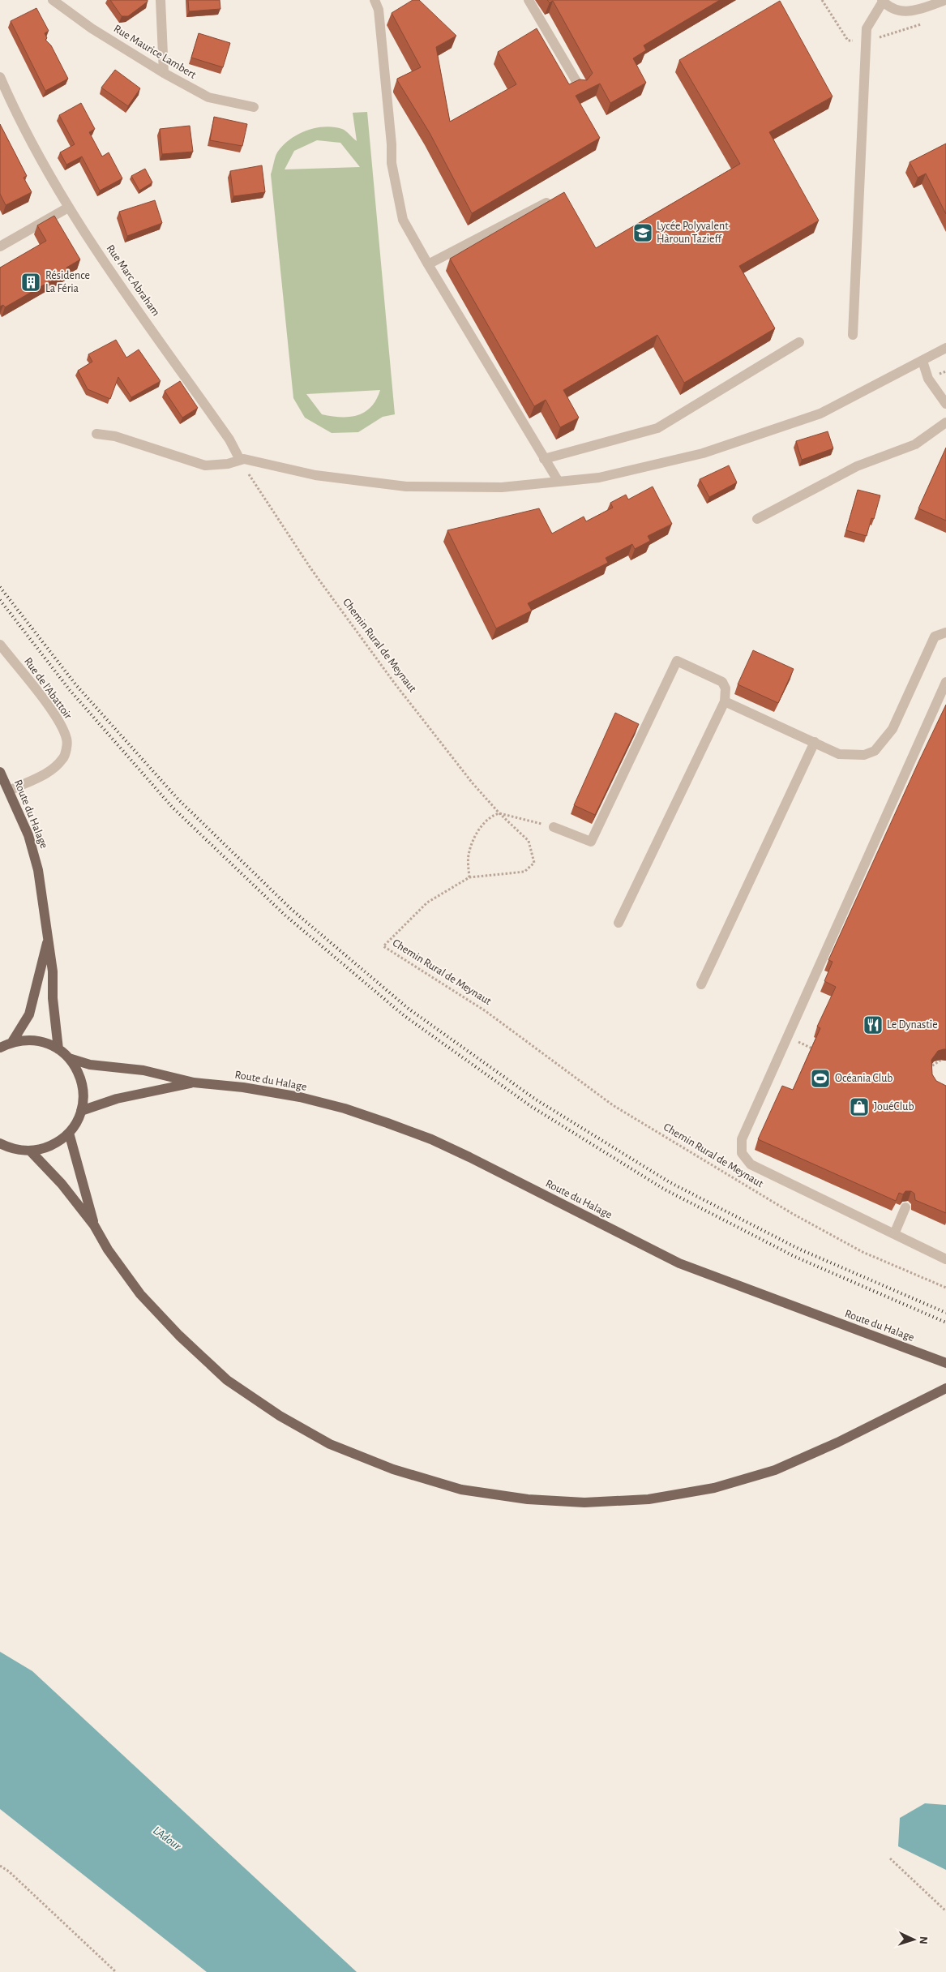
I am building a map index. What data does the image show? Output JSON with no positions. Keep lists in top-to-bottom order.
{
  "streets": {
    "main road": ["Route du Halage"],
    "street": ["Rue Maurice Lambert", "Rue Marc Abraham", "Rue de l'Abattoir"],
    "path": ["Chemin Rural de Meynaut"]
  },
  "crossings": [
    ["Rue Marc Abraham", "Chemin Rural de Meynaut"],
    ["Rue de l'Abattoir", "Route du Halage"]
  ],
  "water": ["L'Adour"],
  "places": {
    "school or university": ["Lycée Polyvalent Hàroun Tazieff"],
    "building": ["Résidence La Féria"],
    "restaurant": ["Le Dynastie"],
    "sports": ["Océania Club"],
    "shop": ["JouéClub"]
  },
  "north": "right"
}
